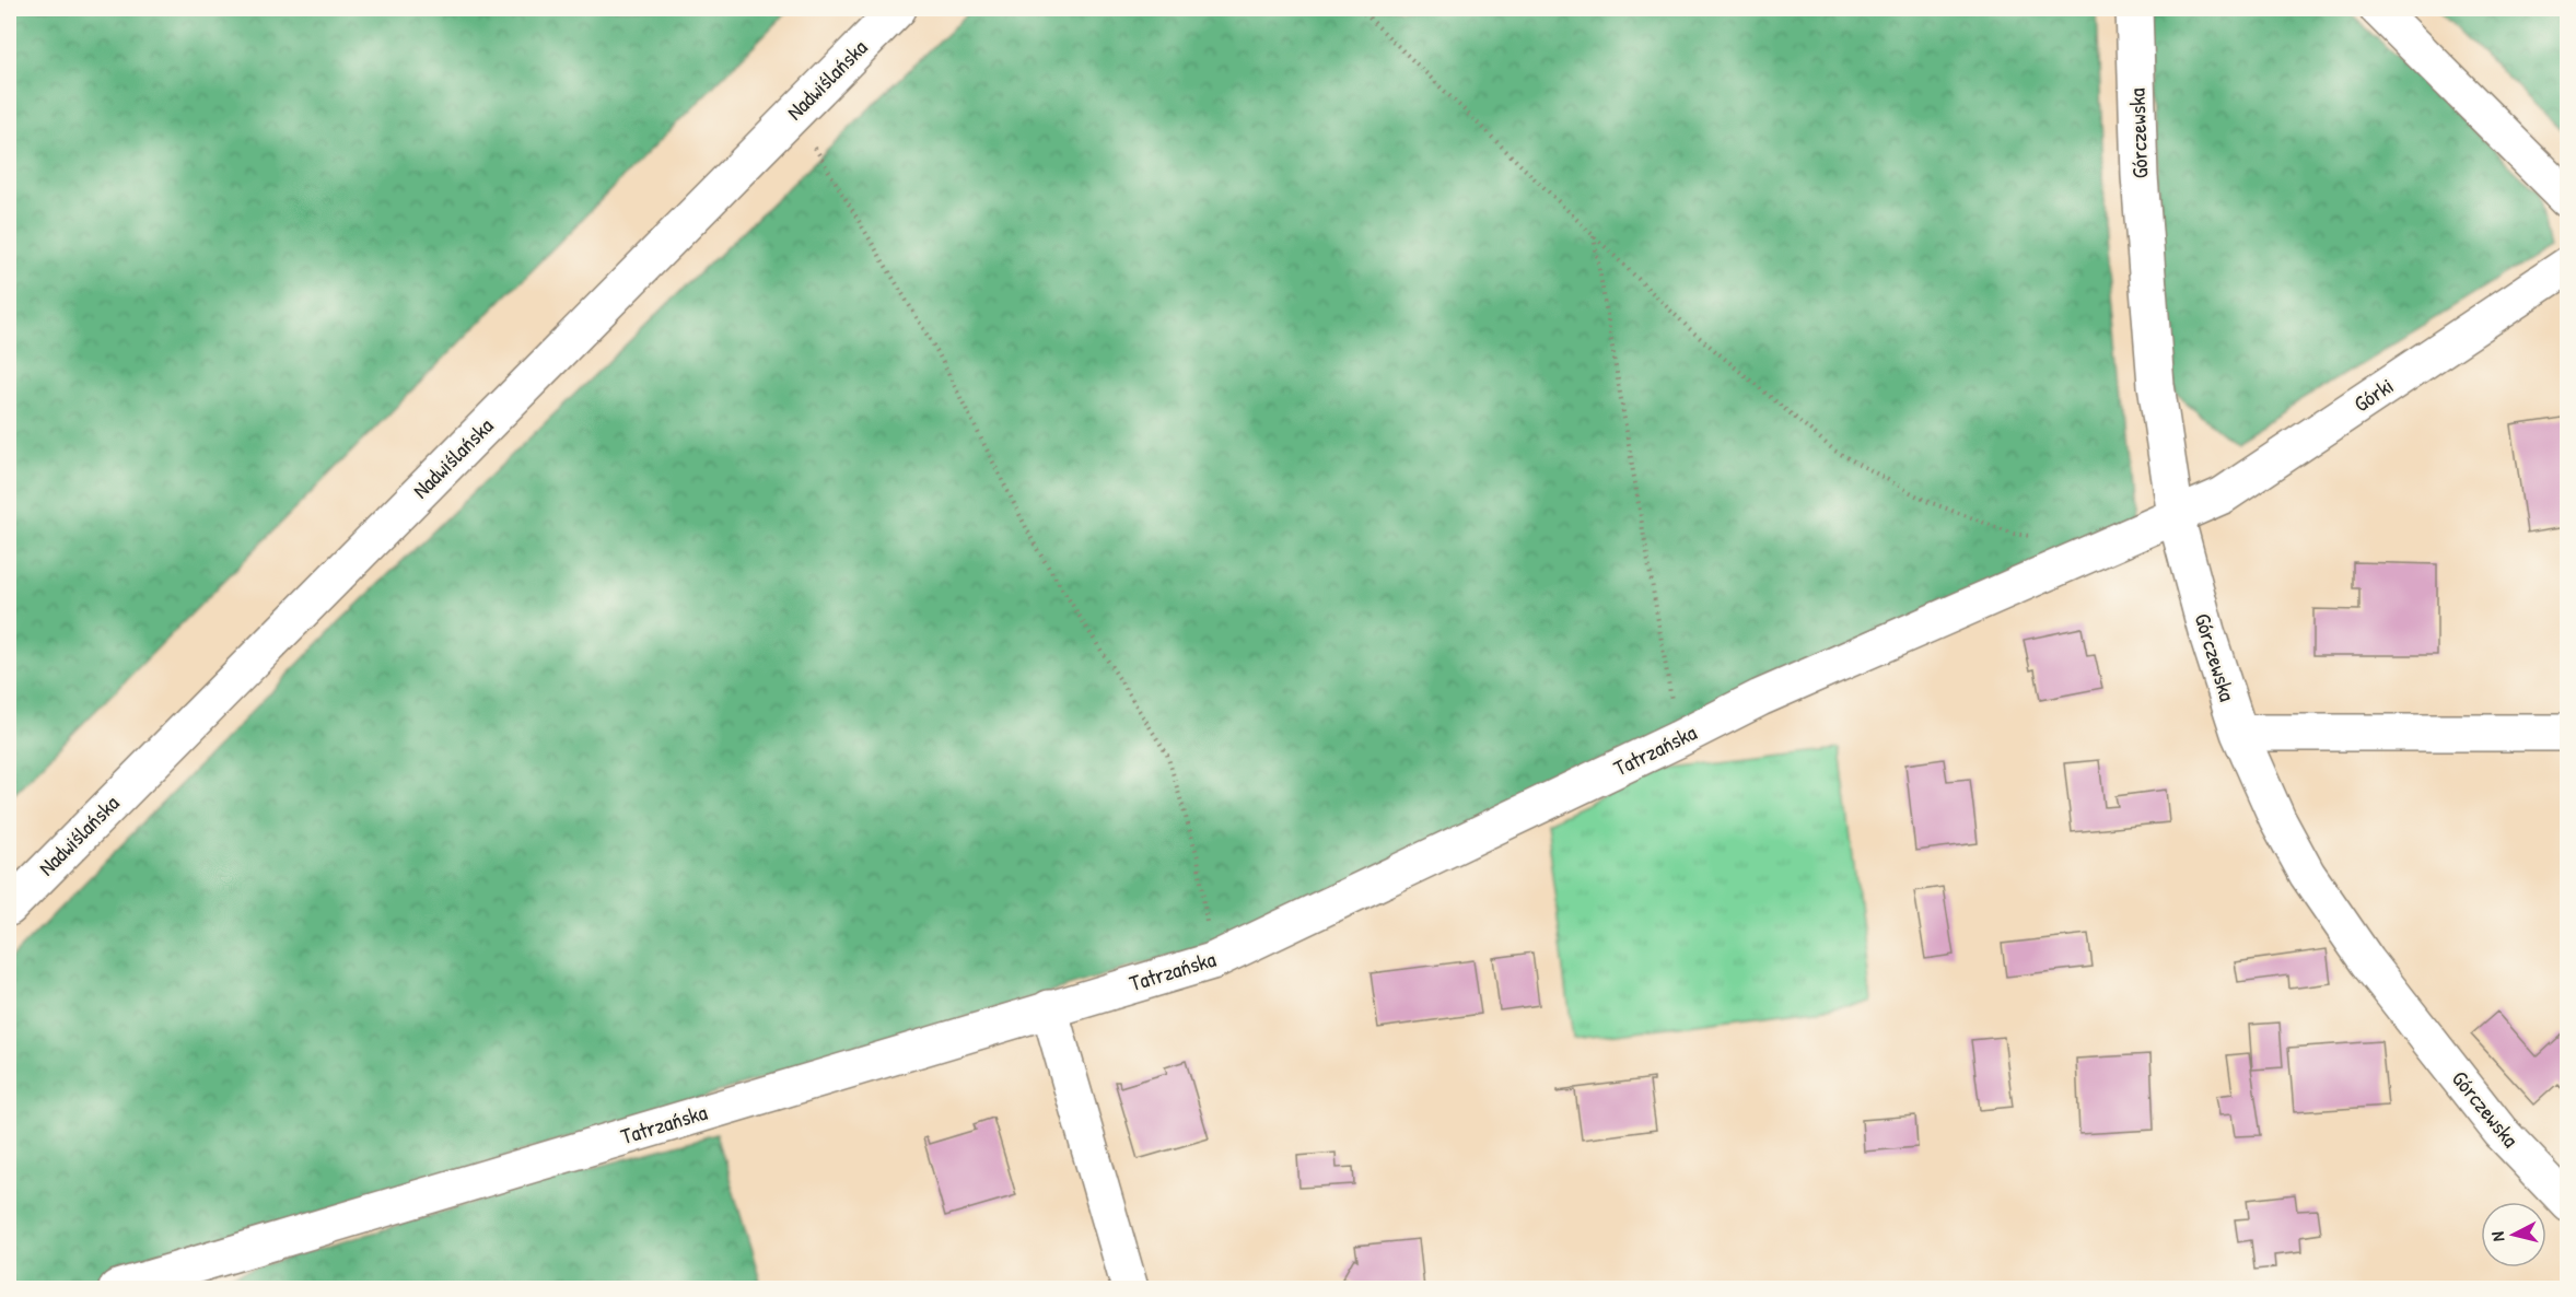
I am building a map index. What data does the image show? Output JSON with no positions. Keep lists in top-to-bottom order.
{
  "streets": {
    "street": [
      "Nadwiślańska",
      "Górczewska",
      "Górki",
      "Tatrzańska"
    ]
  },
  "crossings": [
    ["Górczewska", "Górki"],
    ["Górczewska", "Tatrzańska"],
    ["Górki", "Tatrzańska"]
  ],
  "north": "left"
}
